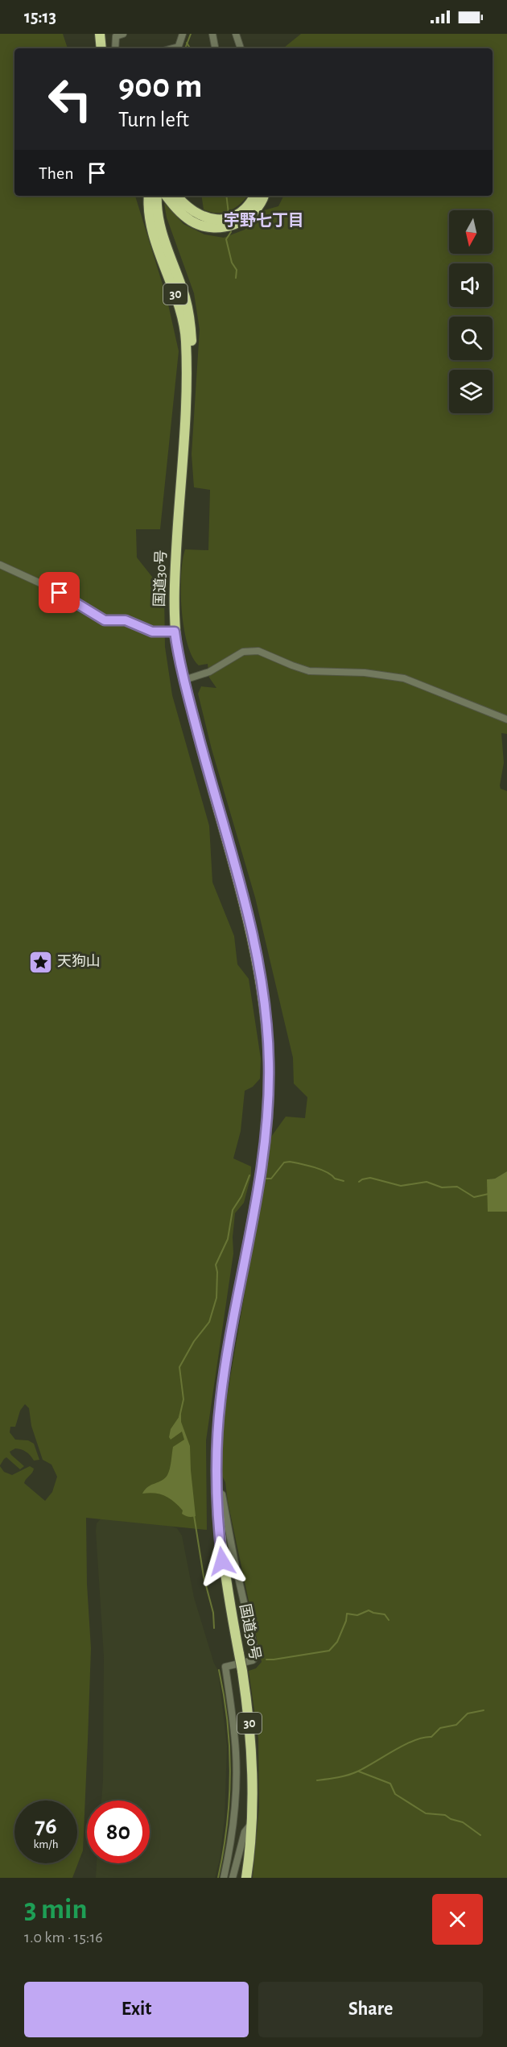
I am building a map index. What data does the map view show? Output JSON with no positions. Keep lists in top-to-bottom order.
{
  "streets": {
    "highway": ["30", "国道30号"]
  },
  "districts": ["宇野七丁目"],
  "places": {
    "place": ["天狗山"]
  },
  "north": "bottom",
  "page": {
    "status": "15:13",
    "turn": ["900 m", "Turn left"],
    "then": "Then",
    "speed": "76 km/h",
    "limit": "80",
    "heading": ["3 min", "1.0 km · 15:16"],
    "buttons": ["Exit", "Share"]
  }
}
